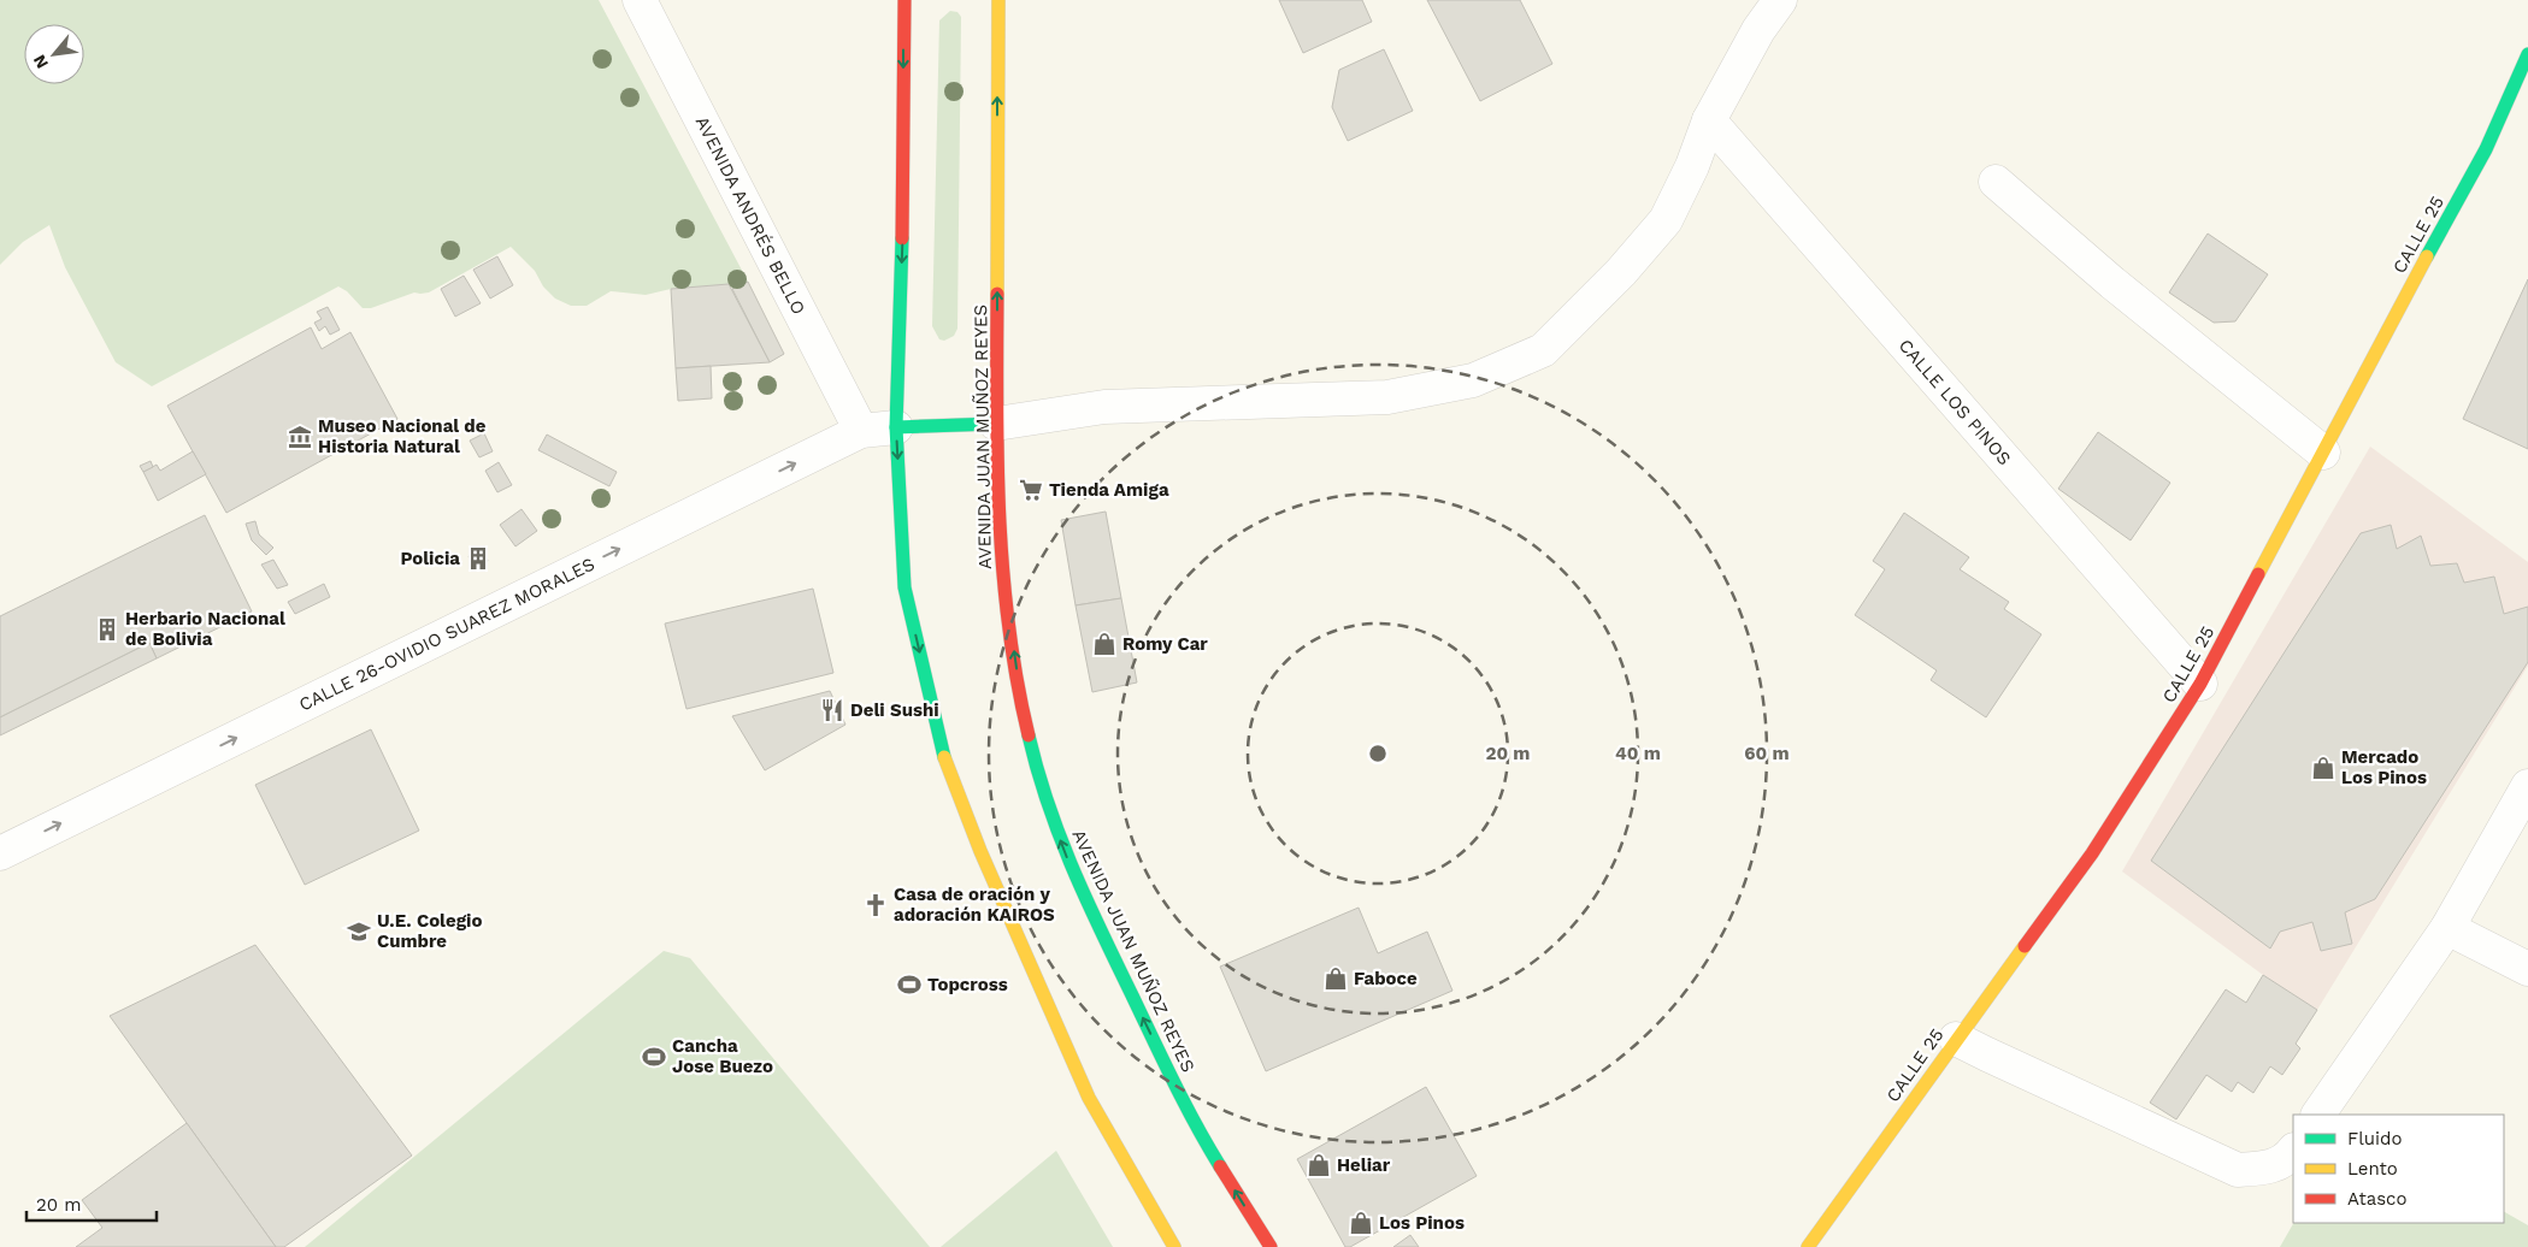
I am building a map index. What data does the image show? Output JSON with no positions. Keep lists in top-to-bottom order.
{
  "streets": {
    "main road": ["CALLE 25", "AVENIDA JUAN MUÑOZ REYES"],
    "street": ["AVENIDA ANDRÉS BELLO", "CALLE LOS PINOS", "CALLE 26-OVIDIO SUAREZ MORALES"]
  },
  "crossings": [
    ["AVENIDA ANDRÉS BELLO", "CALLE 26-OVIDIO SUAREZ MORALES"],
    ["CALLE 25", "CALLE LOS PINOS"]
  ],
  "one_way": ["CALLE 26-OVIDIO SUAREZ MORALES"],
  "places": {
    "museum": ["Museo Nacional de Historia Natural"],
    "supermarket": ["Tienda Amiga"],
    "building": ["Policia", "Herbario Nacional de Bolivia"],
    "shop": [
      "Romy Car",
      "Mercado Los Pinos",
      "Faboce",
      "Heliar",
      "Los Pinos"
    ],
    "restaurant": ["Deli Sushi"],
    "church": ["Casa de oración y adoración KAIROS"],
    "school or university": ["U.E. Colegio Cumbre"],
    "sports": ["Topcross", "Cancha Jose Buezo"]
  },
  "legend": ["Fluido", "Lento", "Atasco"],
  "scale_bar": "20 m",
  "north": "bottom left",
  "rings": ["20 m", "40 m", "60 m"]
}
